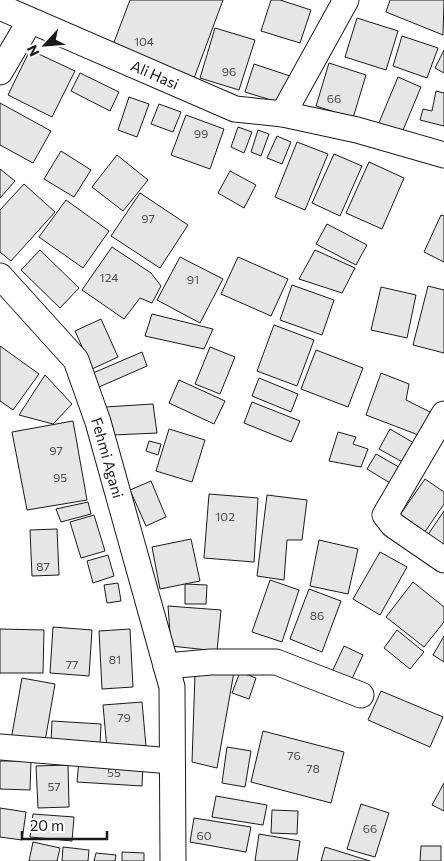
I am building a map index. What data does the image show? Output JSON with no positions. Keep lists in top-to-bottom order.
{
  "streets": {
    "street": ["Ali Hasi", "Fehmi Agani"]
  },
  "house_numbers": [
    "104",
    "96",
    "66",
    "99",
    "97",
    "124",
    "91",
    "97",
    "95",
    "102",
    "87",
    "86",
    "81",
    "77",
    "79",
    "76",
    "78",
    "55",
    "57",
    "66",
    "60"
  ],
  "scale_bar": "20 m",
  "north": "bottom left"
}
